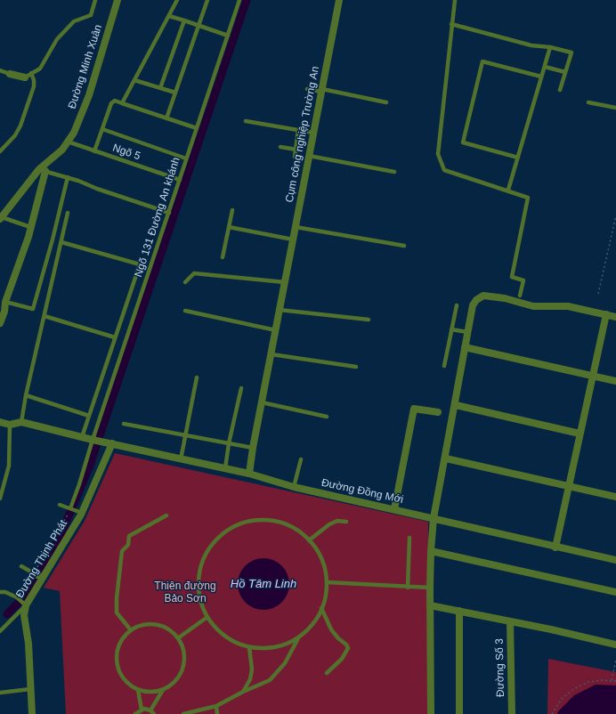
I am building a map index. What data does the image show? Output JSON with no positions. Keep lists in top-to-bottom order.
{
  "streets": {
    "street": [
      "Đường Minh Xuân",
      "Cụm công nghiệp Trường An",
      "Đường Đồng Mới",
      "Đường Thịnh Phát",
      "Đường Số 3"
    ],
    "lane": ["Ngõ 5", "Ngõ 131 Đường An khánh"]
  },
  "crossings": [
    ["Đường Minh Xuân", "Ngõ 5"],
    ["Ngõ 5", "Ngõ 131 Đường An khánh"],
    ["Ngõ 131 Đường An khánh", "Đường Đồng Mới"],
    ["Đường Đồng Mới", "Đường Thịnh Phát"]
  ],
  "water": ["Hồ Tâm Linh"],
  "parks": ["Thiên đường Bảo Sơn"]
}
